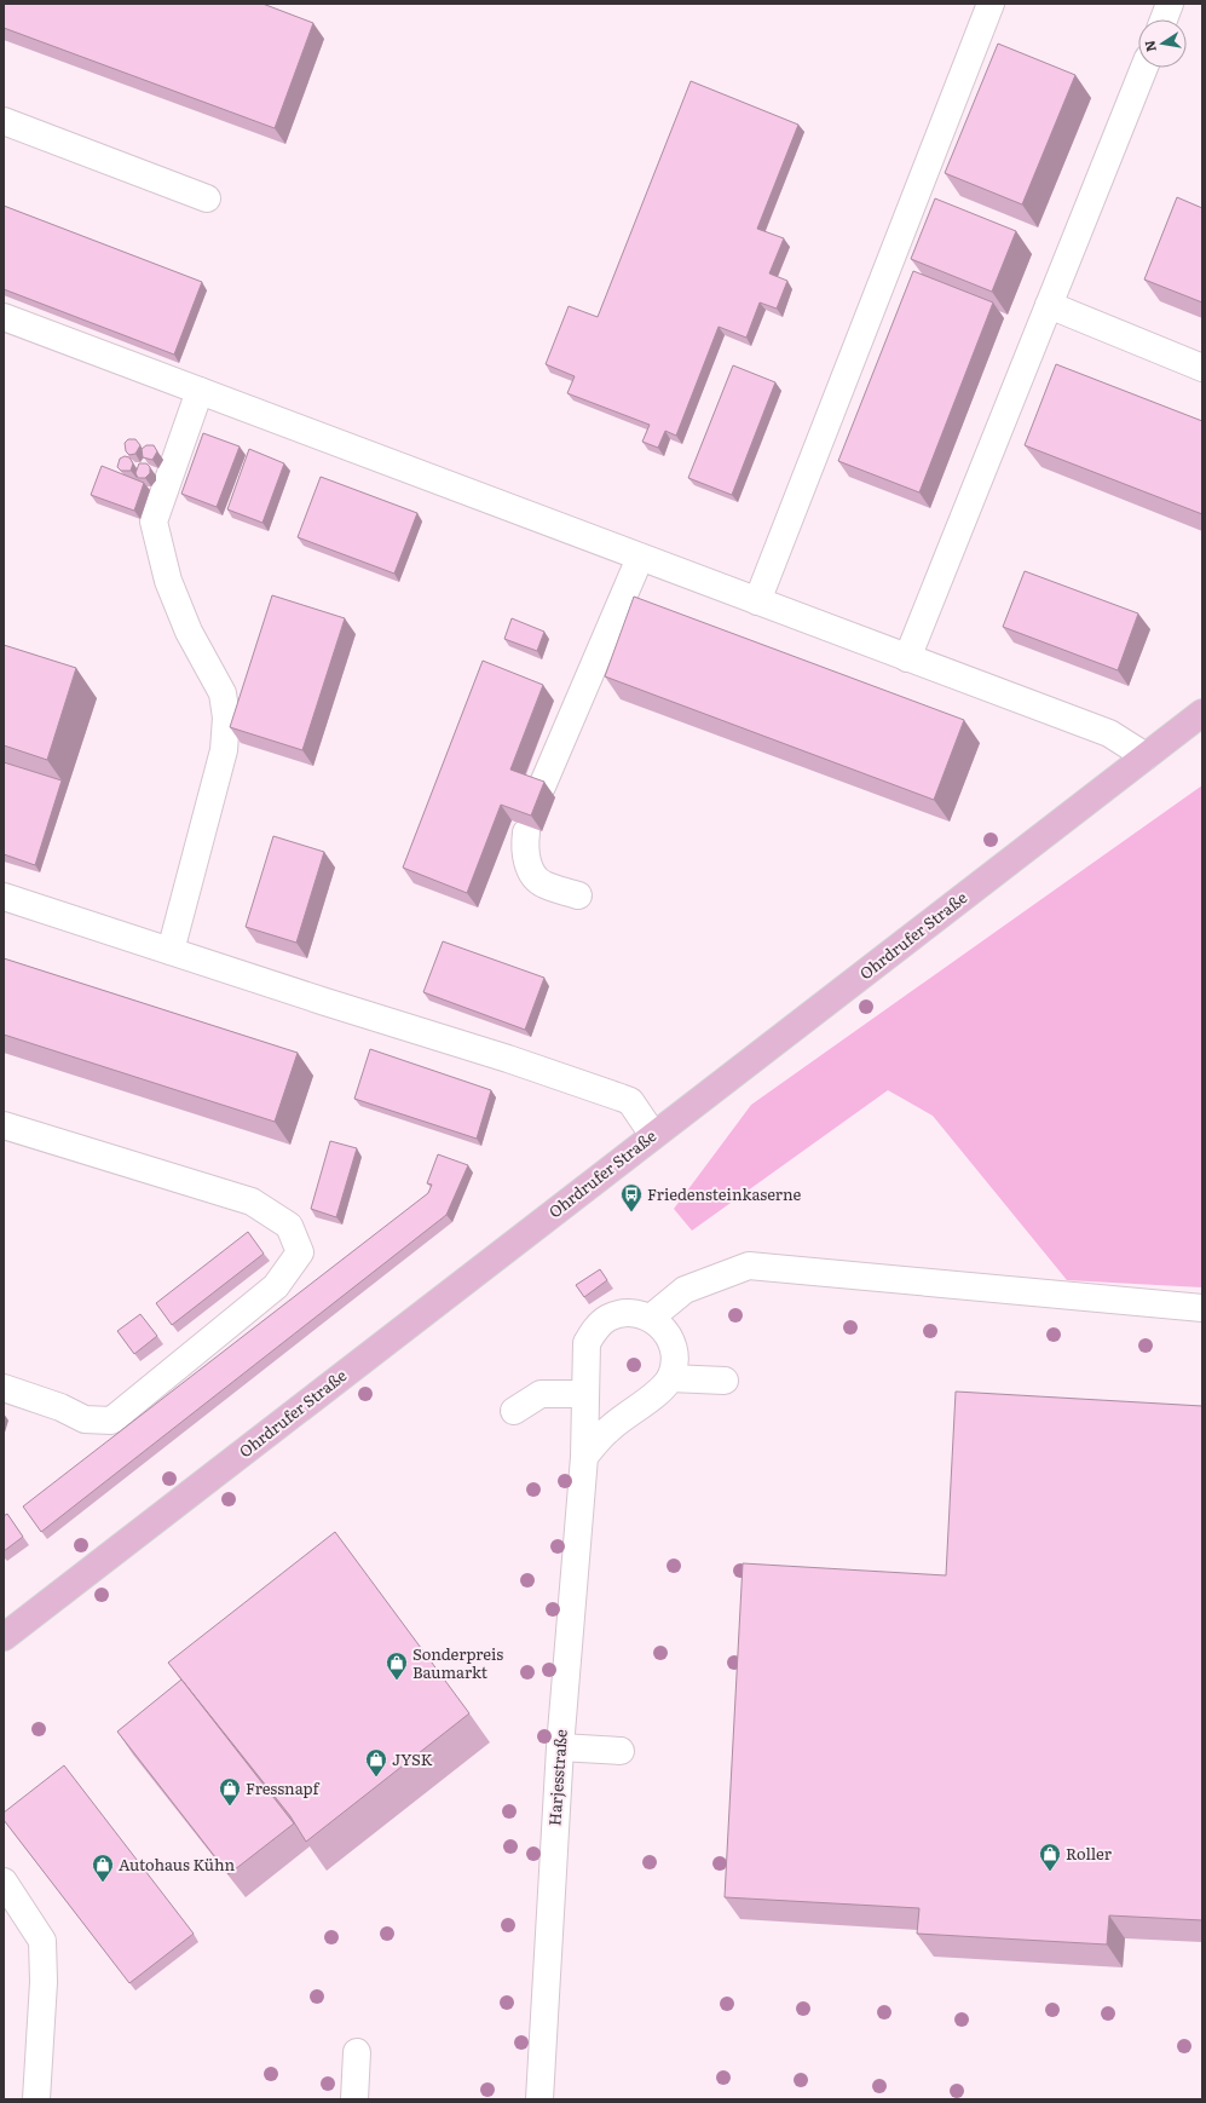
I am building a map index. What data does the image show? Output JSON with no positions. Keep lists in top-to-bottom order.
{
  "streets": {
    "main road": ["Ohrdrufer Straße"],
    "street": ["Harjesstraße"]
  },
  "places": {
    "bus stop": ["Friedensteinkaserne"],
    "shop": [
      "Sonderpreis Baumarkt",
      "JYSK",
      "Fressnapf",
      "Roller",
      "Autohaus Kühn"
    ]
  },
  "north": "left"
}
